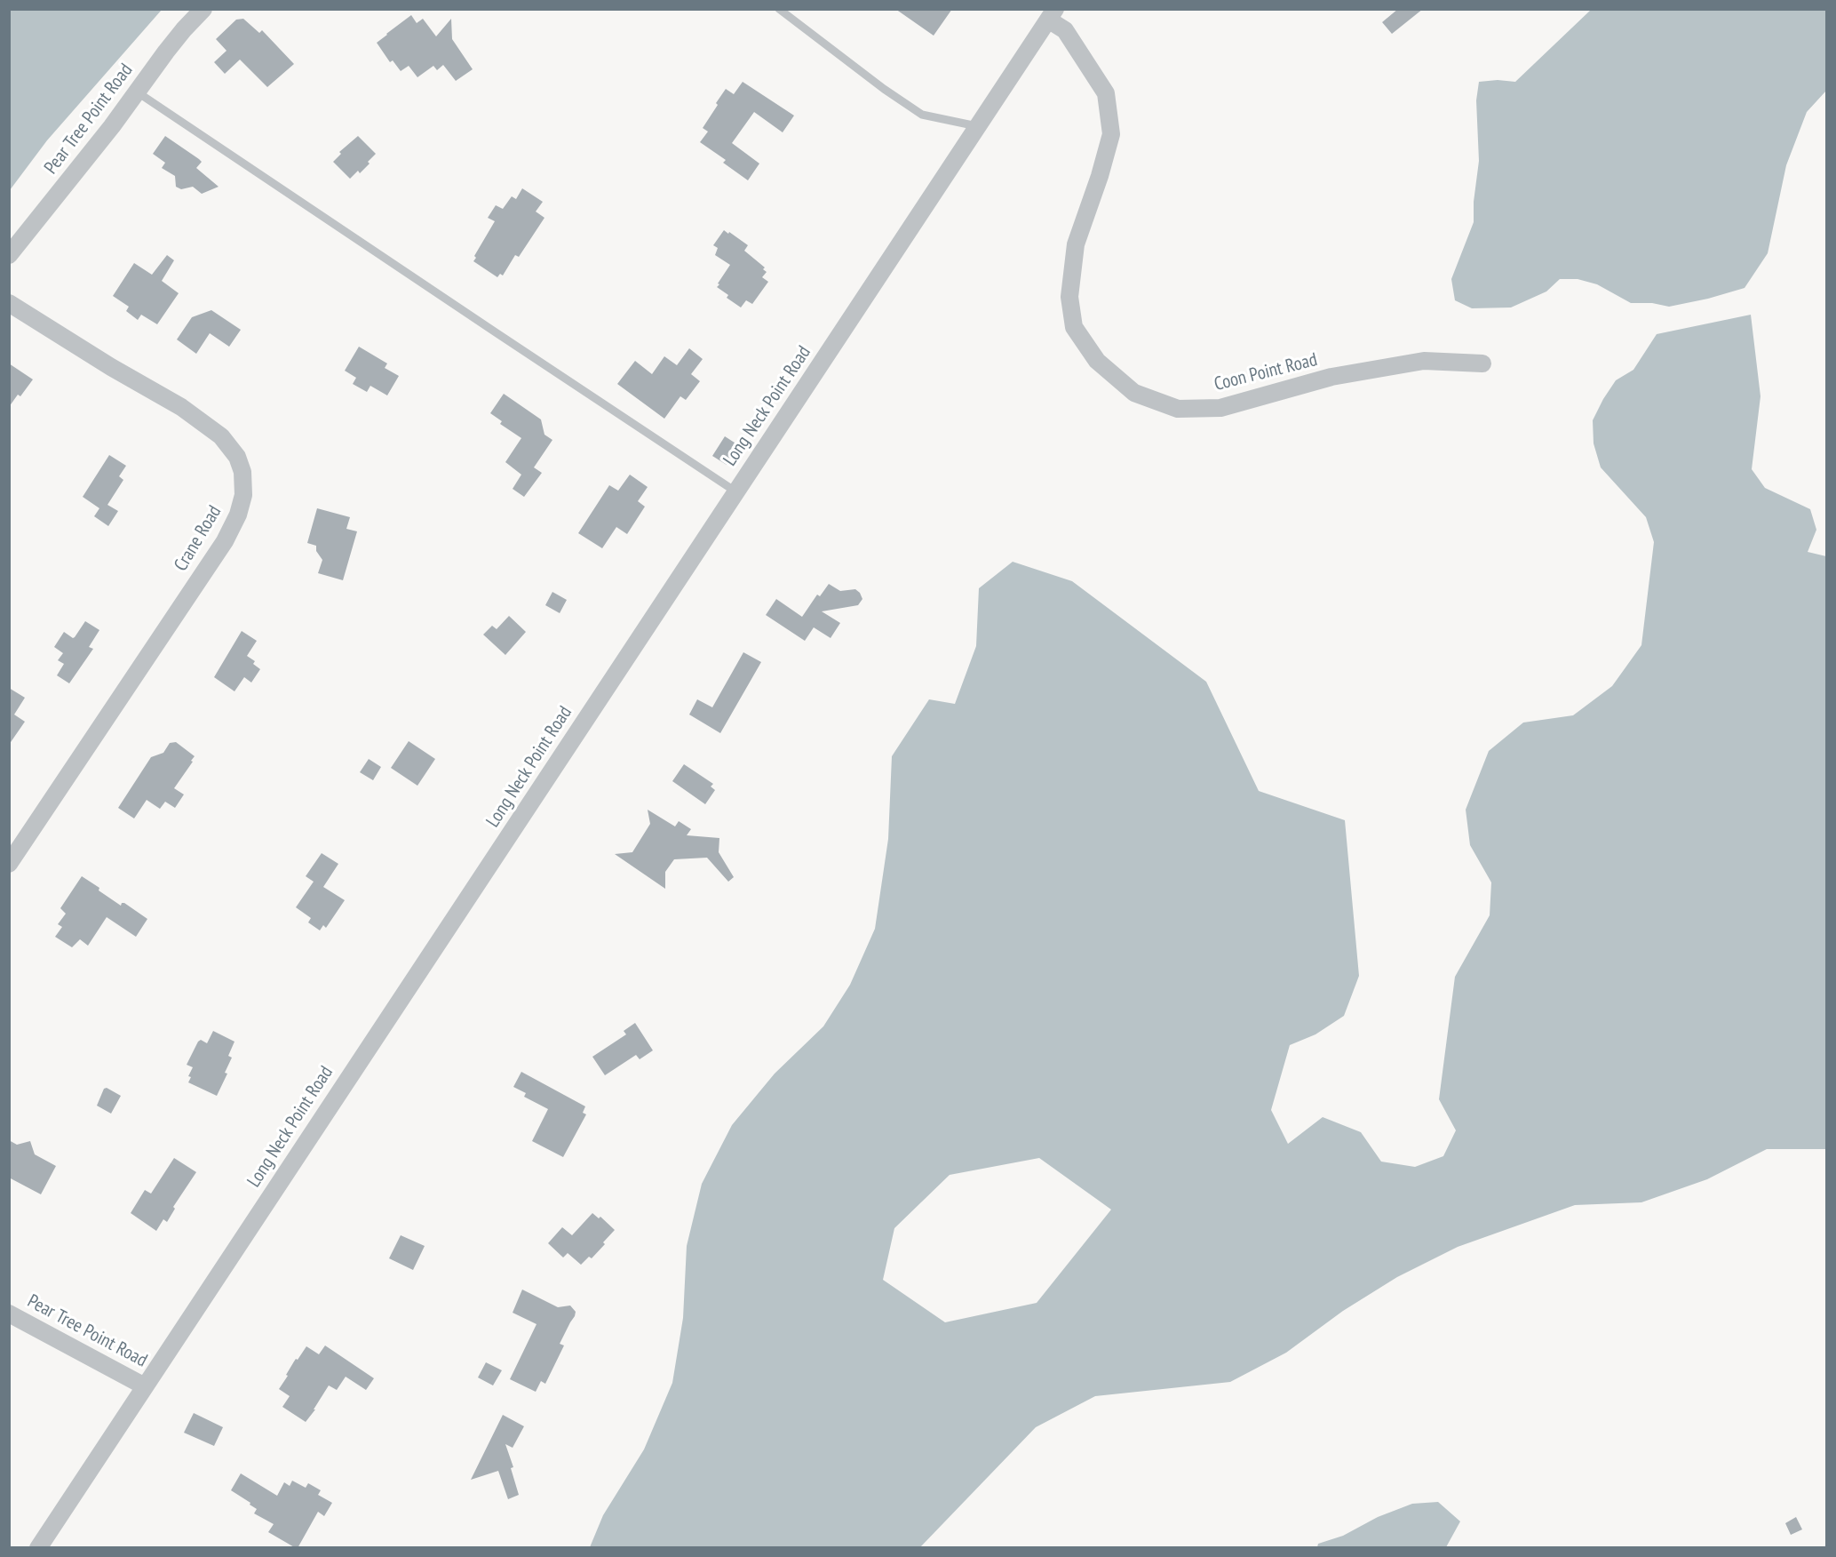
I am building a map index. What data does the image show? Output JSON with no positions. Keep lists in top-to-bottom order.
{
  "streets": {
    "street": [
      "Pear Tree Point Road",
      "Coon Point Road",
      "Long Neck Point Road",
      "Crane Road"
    ]
  },
  "crossings": [
    ["Pear Tree Point Road", "Long Neck Point Road"],
    ["Coon Point Road", "Long Neck Point Road"]
  ]
}
